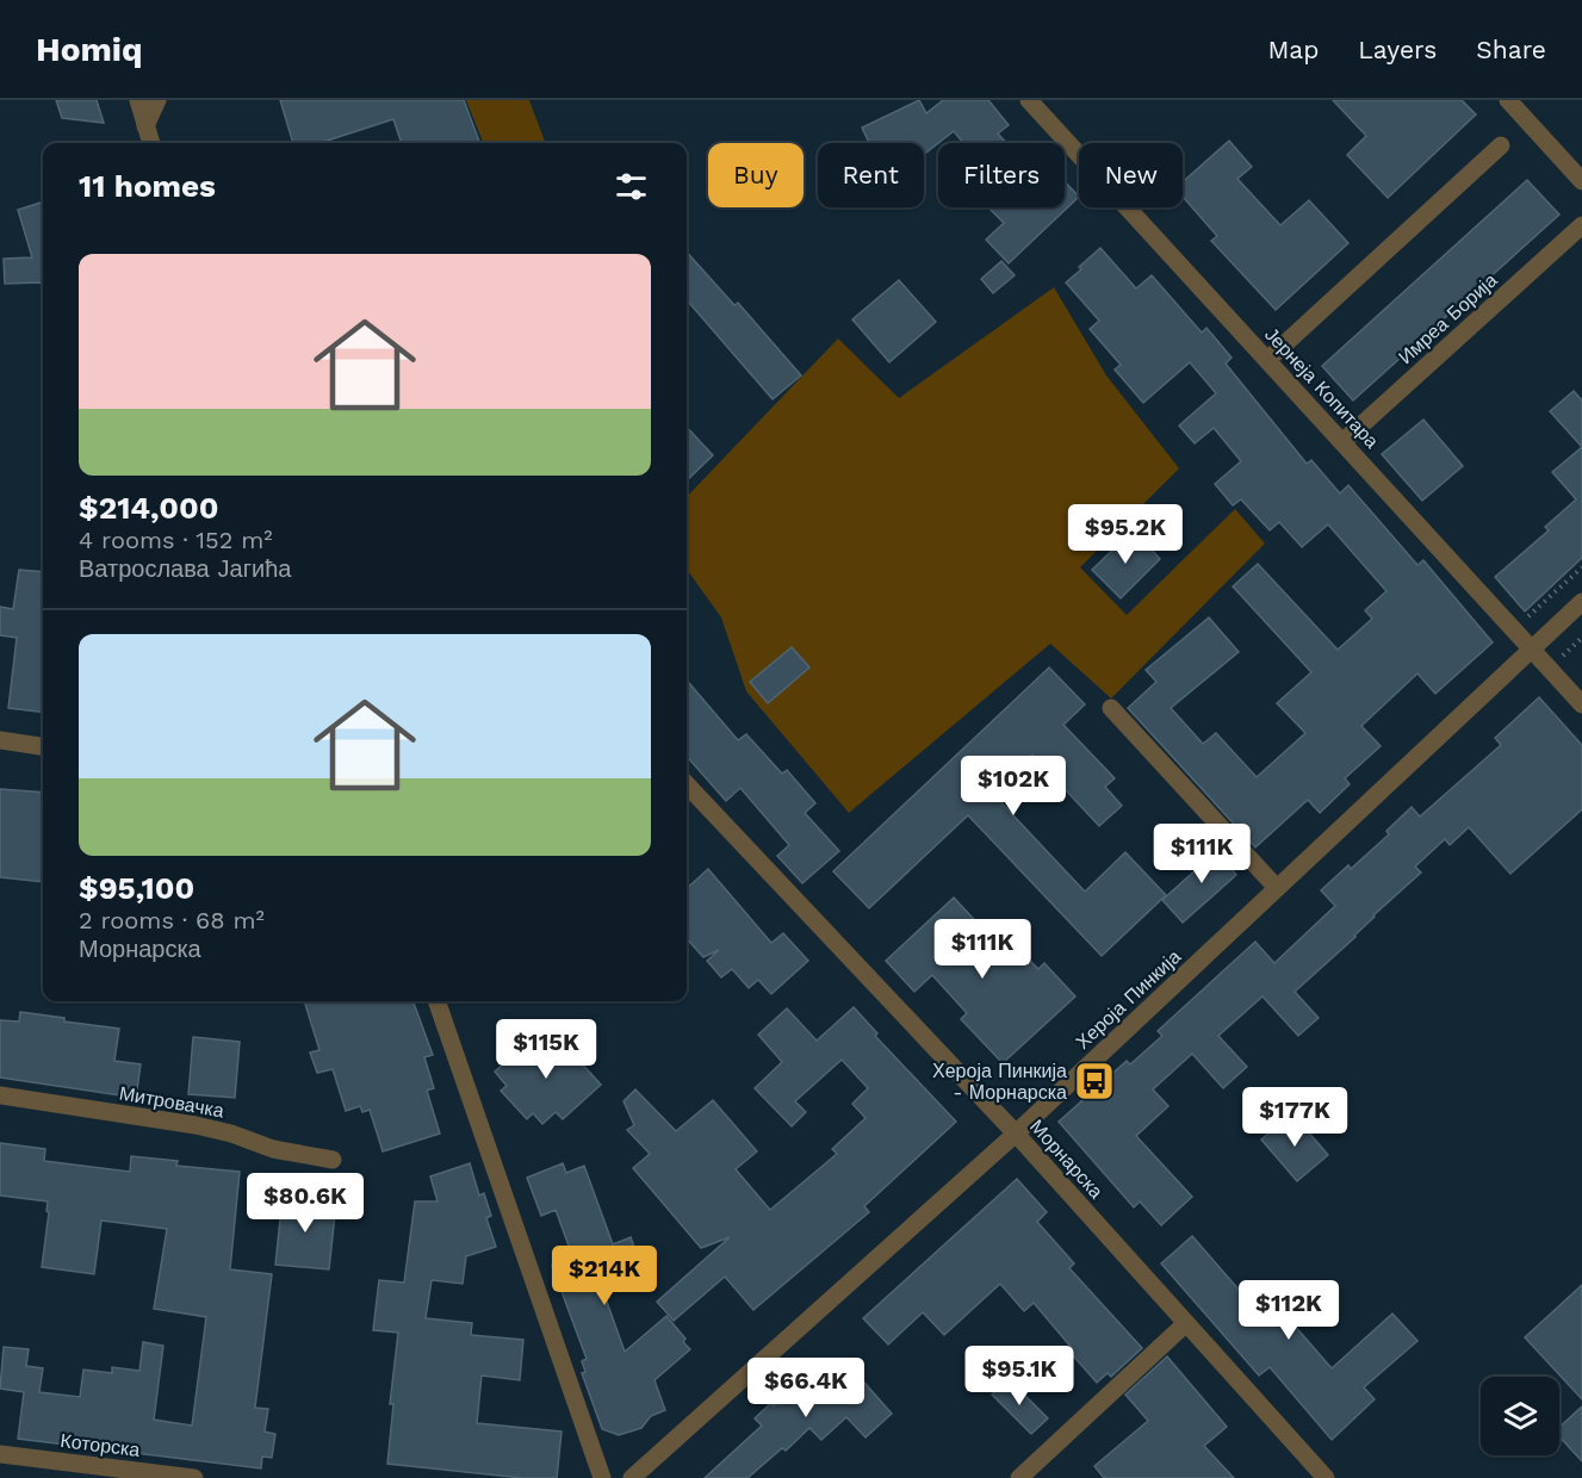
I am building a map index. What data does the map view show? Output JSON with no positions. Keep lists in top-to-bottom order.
{
  "streets": {
    "street": [
      "Имреа Борија",
      "Јернеја Копитара",
      "Хероја Пинкија",
      "Митровачка",
      "Морнарска",
      "Которска"
    ]
  },
  "crossings": [
    ["Имреа Борија", "Јернеја Копитара"],
    ["Јернеја Копитара", "Хероја Пинкија"],
    ["Хероја Пинкија", "Морнарска"]
  ],
  "places": {
    "bus stop": ["Хероја Пинкија - Морнарска"]
  },
  "page": {
    "header": "Homiq",
    "nav": ["Map", "Layers", "Share"],
    "chip": [
      "Buy",
      "Rent",
      "Filters",
      "New"
    ],
    "heading": "11 homes",
    "list": [
      {
        "name": "$214,000",
        "note": "4 rooms · 152 m² · Ватрослава Јагића"
      },
      {
        "name": "$95,100",
        "note": "2 rooms · 68 m² · Морнарска"
      }
    ],
    "price": [
      "$95.2K",
      "$102K",
      "$111K",
      "$111K",
      "$115K",
      "$177K",
      "$80.6K",
      "$214K",
      "$112K",
      "$95.1K",
      "$66.4K"
    ]
  }
}
